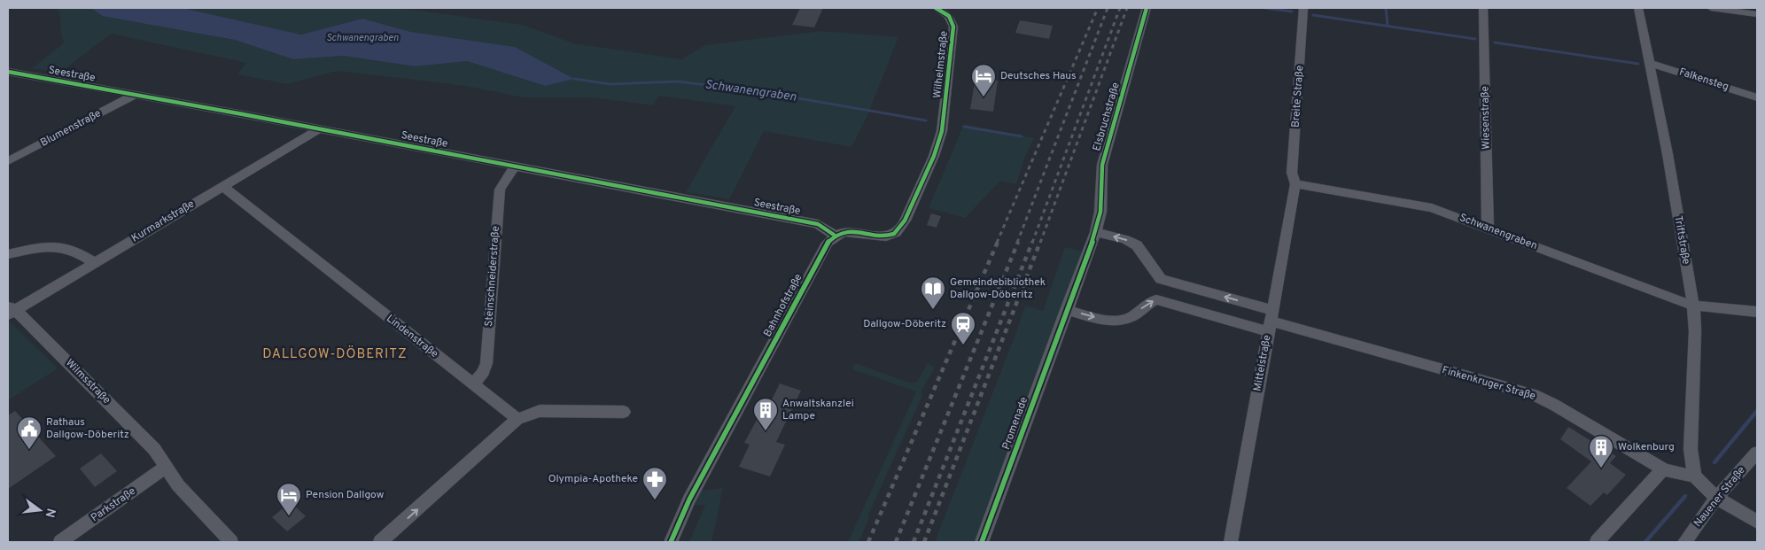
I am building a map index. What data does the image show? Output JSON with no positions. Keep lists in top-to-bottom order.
{
  "streets": {
    "street": [
      "Wilhelmstraße",
      "Seestraße",
      "Falkensteg",
      "Breite Straße",
      "Elsbruchstraße",
      "Wiesenstraße",
      "Blumenstraße",
      "Kurmarkstraße",
      "Schwanengraben",
      "Triftstraße",
      "Steinschneiderstraße",
      "Bahnhofstraße",
      "Lindenstraße",
      "Mittelstraße",
      "Wilmsstraße",
      "Finkenkruger Straße",
      "Promenade",
      "Nauener Straße",
      "Parkstraße"
    ]
  },
  "crossings": [
    ["Wilhelmstraße", "Seestraße"],
    ["Wilhelmstraße", "Bahnhofstraße"],
    ["Seestraße", "Blumenstraße"],
    ["Seestraße", "Kurmarkstraße"],
    ["Seestraße", "Steinschneiderstraße"],
    ["Seestraße", "Bahnhofstraße"],
    ["Falkensteg", "Triftstraße"],
    ["Breite Straße", "Schwanengraben"],
    ["Breite Straße", "Mittelstraße"],
    ["Elsbruchstraße", "Finkenkruger Straße"],
    ["Elsbruchstraße", "Promenade"],
    ["Wiesenstraße", "Schwanengraben"],
    ["Kurmarkstraße", "Lindenstraße"],
    ["Kurmarkstraße", "Wilmsstraße"],
    ["Schwanengraben", "Triftstraße"],
    ["Schwanengraben", "Mittelstraße"],
    ["Triftstraße", "Finkenkruger Straße"],
    ["Steinschneiderstraße", "Lindenstraße"],
    ["Mittelstraße", "Finkenkruger Straße"],
    ["Wilmsstraße", "Parkstraße"],
    ["Finkenkruger Straße", "Promenade"]
  ],
  "districts": ["DALLGOW-DÖBERITZ"],
  "water": ["Schwanengraben"],
  "places": {
    "hotel": ["Deutsches Haus", "Pension Dallgow"],
    "library": ["Gemeindebibliothek Dallgow-Döberitz"],
    "station": ["Dallgow-Döberitz"],
    "building": ["Anwaltskanzlei Lampe", "Wolkenburg"],
    "public building": ["Rathaus Dallgow-Döberitz"],
    "pharmacy": ["Olympia-Apotheke"]
  },
  "north": "right"
}
